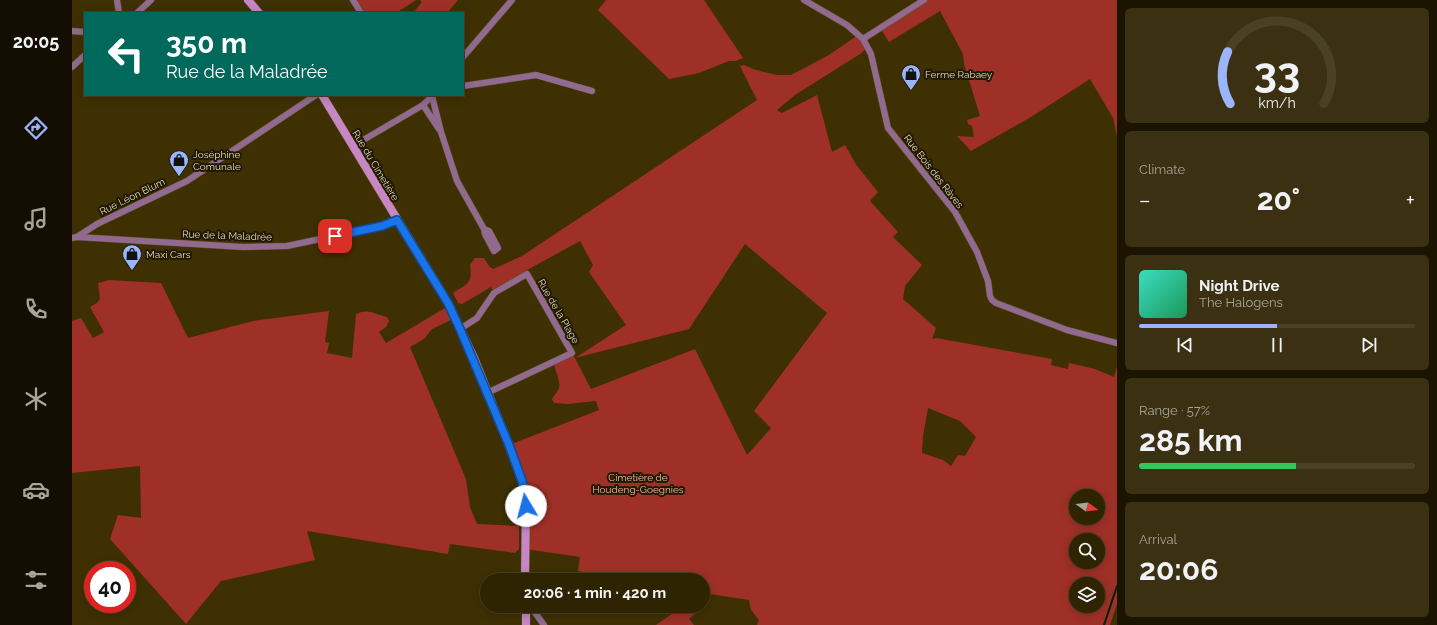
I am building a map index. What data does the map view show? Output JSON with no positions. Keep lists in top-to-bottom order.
{
  "streets": {
    "street": [
      "Rue du Cimetière",
      "Rue Bois des Râves",
      "Rue Léon Blum",
      "Rue de la Maladrée",
      "Rue de la Plage"
    ]
  },
  "crossings": [
    ["Rue du Cimetière", "Rue de la Maladrée"],
    ["Rue du Cimetière", "Rue de la Plage"],
    ["Rue Léon Blum", "Rue de la Maladrée"]
  ],
  "parks": ["Cimetière de Houdeng-Goegnies"],
  "places": {
    "shop": ["Ferme Rabaey", "Joséphine Comunale", "Maxi Cars"]
  },
  "north": "right",
  "page": {
    "tabs": "20:05",
    "turn": ["350 m", "Rue de la Maladrée"],
    "tile": [
      "Climate",
      ["Range · 57%", "285 km"],
      ["Arrival", "20:06"]
    ],
    "heat": ["−", "20°", "+"],
    "song": ["Night Drive", "The Halogens"],
    "limit": "40",
    "trip": "20:06 · 1 min · 420 m",
    "gauge": ["33", "km/h"]
  }
}
